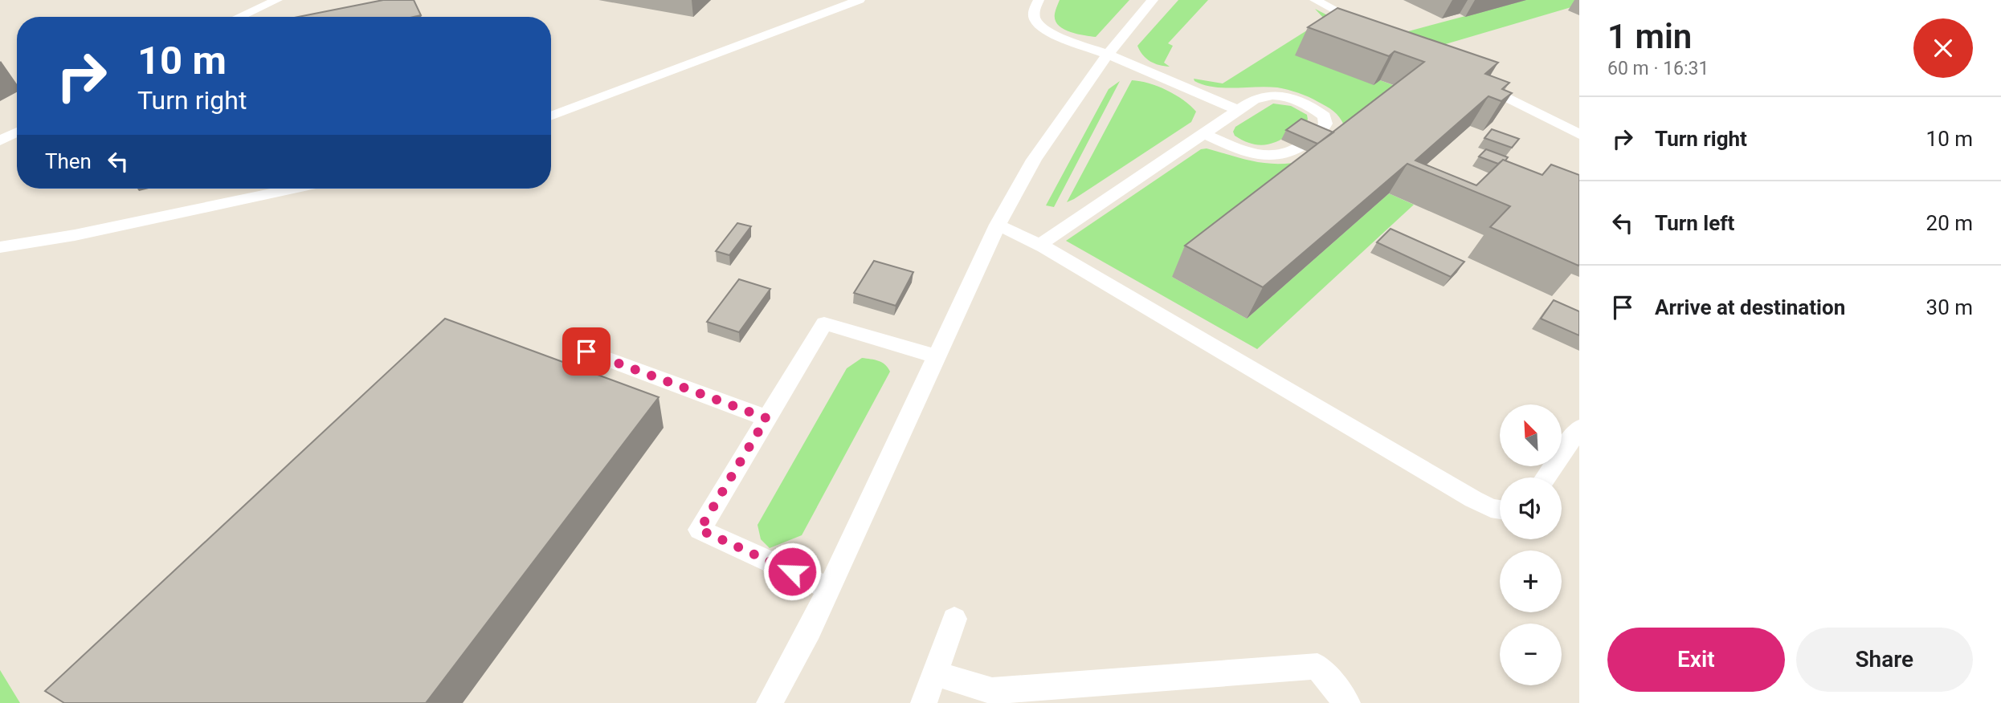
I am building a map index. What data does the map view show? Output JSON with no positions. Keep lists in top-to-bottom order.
{
  "north": "top left",
  "page": {
    "heading": ["1 min", "60 m · 16:31"],
    "turn": ["10 m", "Turn right"],
    "list": [
      {
        "name": "Turn right",
        "value": "10 m"
      },
      {
        "name": "Turn left",
        "value": "20 m"
      },
      {
        "name": "Arrive at destination",
        "value": "30 m"
      }
    ],
    "then": "Then",
    "map_buttons": ["+", "−"],
    "buttons": ["Exit", "Share"]
  }
}
